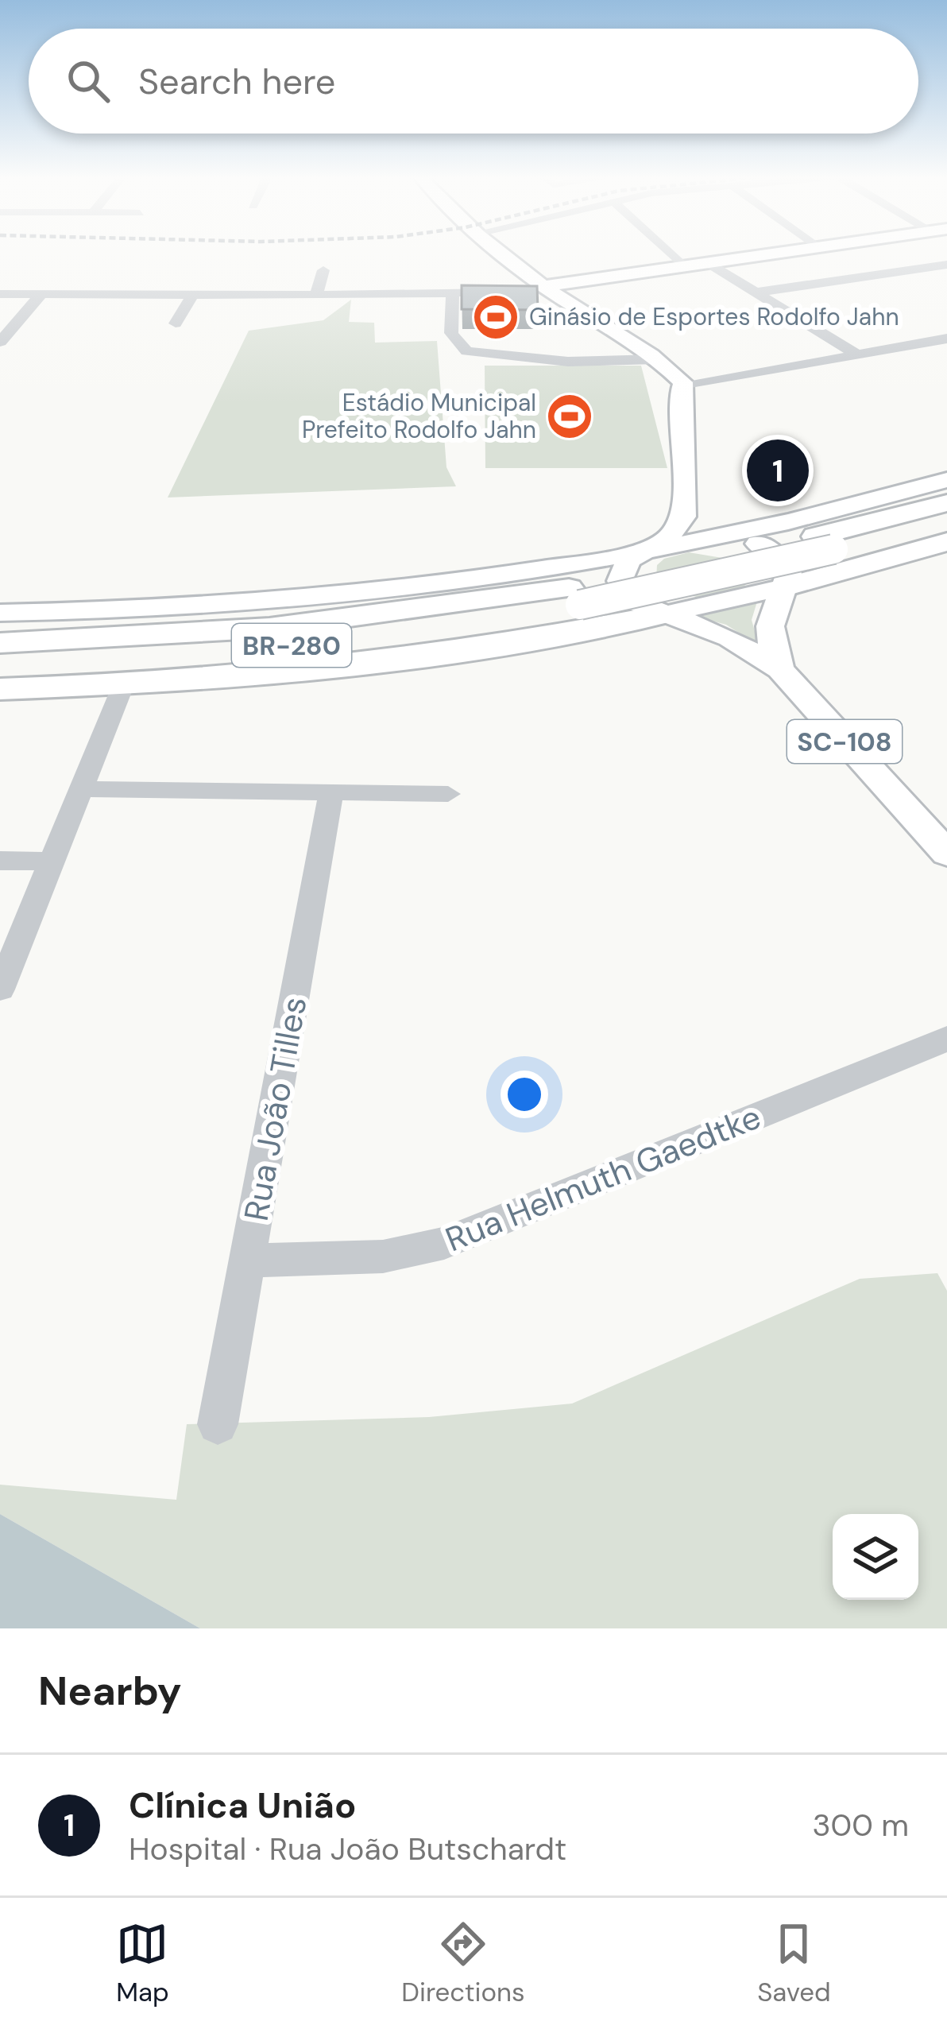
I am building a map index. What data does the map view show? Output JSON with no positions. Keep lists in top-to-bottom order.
{
  "streets": {
    "highway": ["BR-280"],
    "main road": ["SC-108"],
    "street": ["Rua João Tilles", "Rua Helmuth Gaedtke"]
  },
  "crossings": [
    ["Rua João Tilles", "Rua Helmuth Gaedtke"]
  ],
  "places": {
    "sports": ["Ginásio de Esportes Rodolfo Jahn", "Estádio Municipal Prefeito Rodolfo Jahn"]
  },
  "page": {
    "search": "Search here",
    "pins": "1",
    "heading": "Nearby",
    "list": [
      {
        "mark": "1",
        "name": "Clínica União",
        "note": "Hospital · Rua João Butschardt",
        "value": "300 m"
      }
    ],
    "nav": ["Map", "Directions", "Saved"]
  }
}
